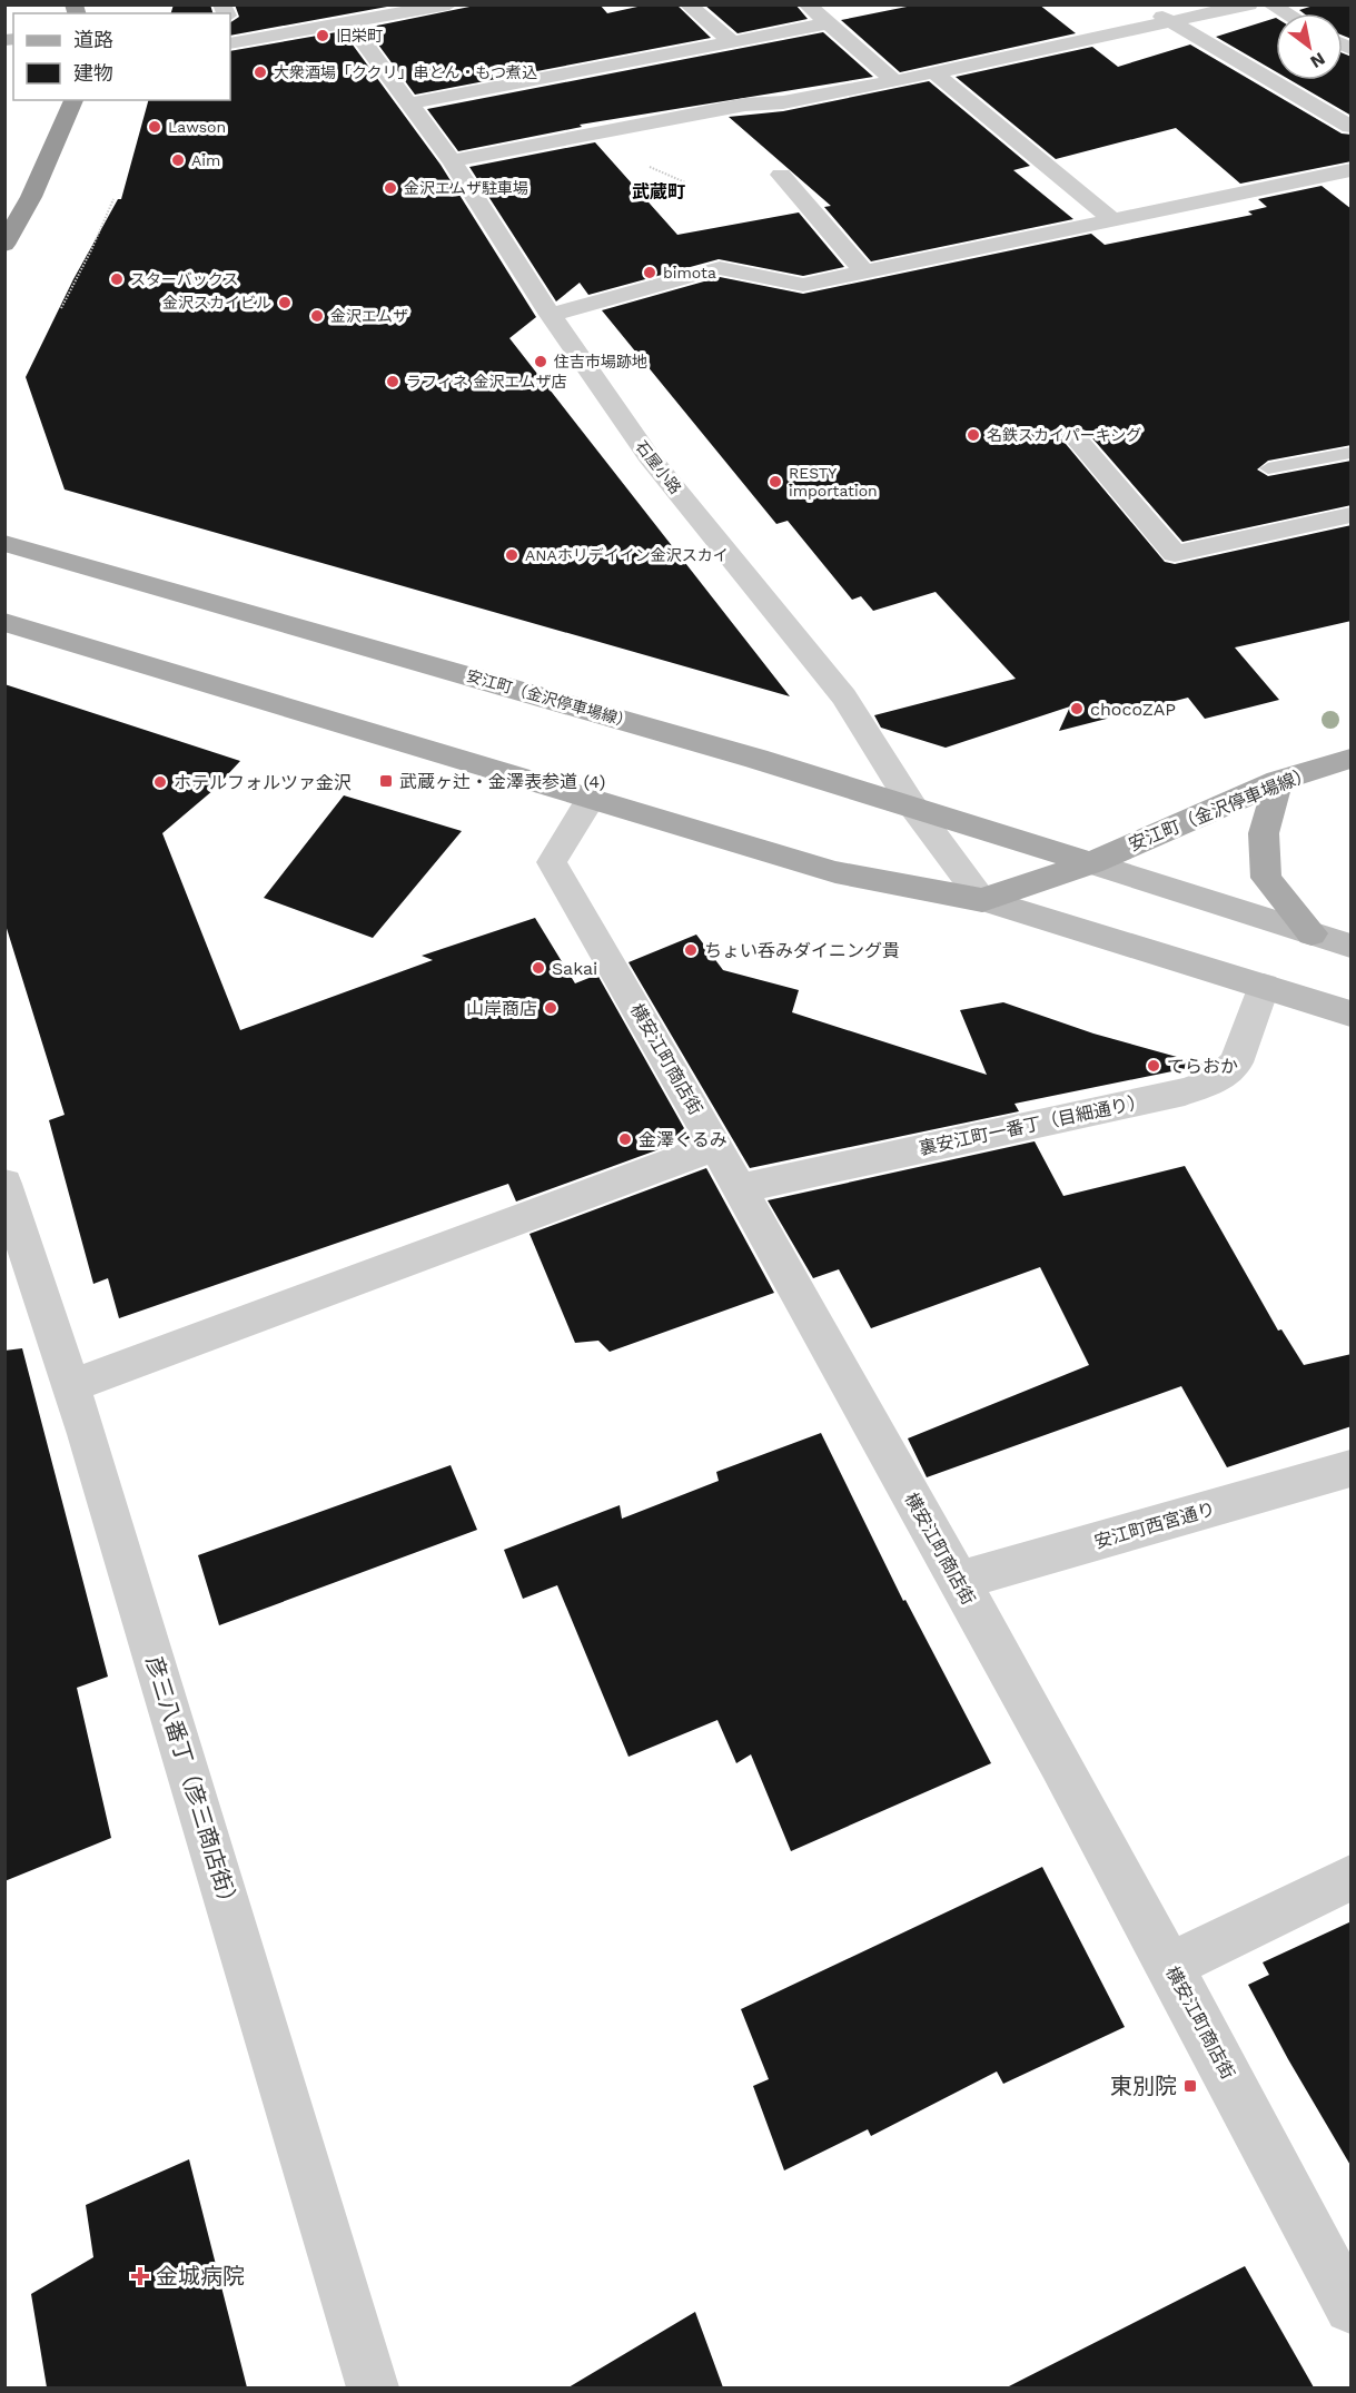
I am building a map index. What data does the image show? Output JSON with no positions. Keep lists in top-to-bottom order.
{
  "streets": {
    "main road": ["安江町（金沢停車場線）"],
    "street": [
      "石屋小路",
      "横安江町商店街",
      "裏安江町一番丁（目細通り）",
      "安江町西宮通り",
      "彦三八番丁（彦三商店街）"
    ]
  },
  "crossings": [
    ["石屋小路", "安江町（金沢停車場線）"],
    ["安江町（金沢停車場線）", "横安江町商店街"],
    ["横安江町商店街", "裏安江町一番丁（目細通り）"],
    ["横安江町商店街", "安江町西宮通り"]
  ],
  "districts": ["武蔵町"],
  "places": {
    "other": [
      "旧栄町",
      "大衆酒場「ククリ」串とん・もつ煮込",
      "Lawson",
      "Aim",
      "金沢エムザ駐車場",
      "bimota",
      "スターバックス",
      "金沢スカイビル",
      "金沢エムザ",
      "住吉市場跡地",
      "ラフィネ 金沢エムザ店",
      "名鉄スカイパーキング",
      "RESTY importation",
      "ANAホリデイイン金沢スカイ",
      "chocoZAP",
      "ホテルフォルツァ金沢",
      "ちょい呑みダイニング貴",
      "Sakai",
      "山岸商店",
      "てらおか",
      "金澤くるみ"
    ],
    "transit": ["武蔵ヶ辻・金澤表参道 (4)", "東別院"],
    "health": ["金城病院"]
  },
  "legend": ["道路", "建物"],
  "north": "bottom right"
}
